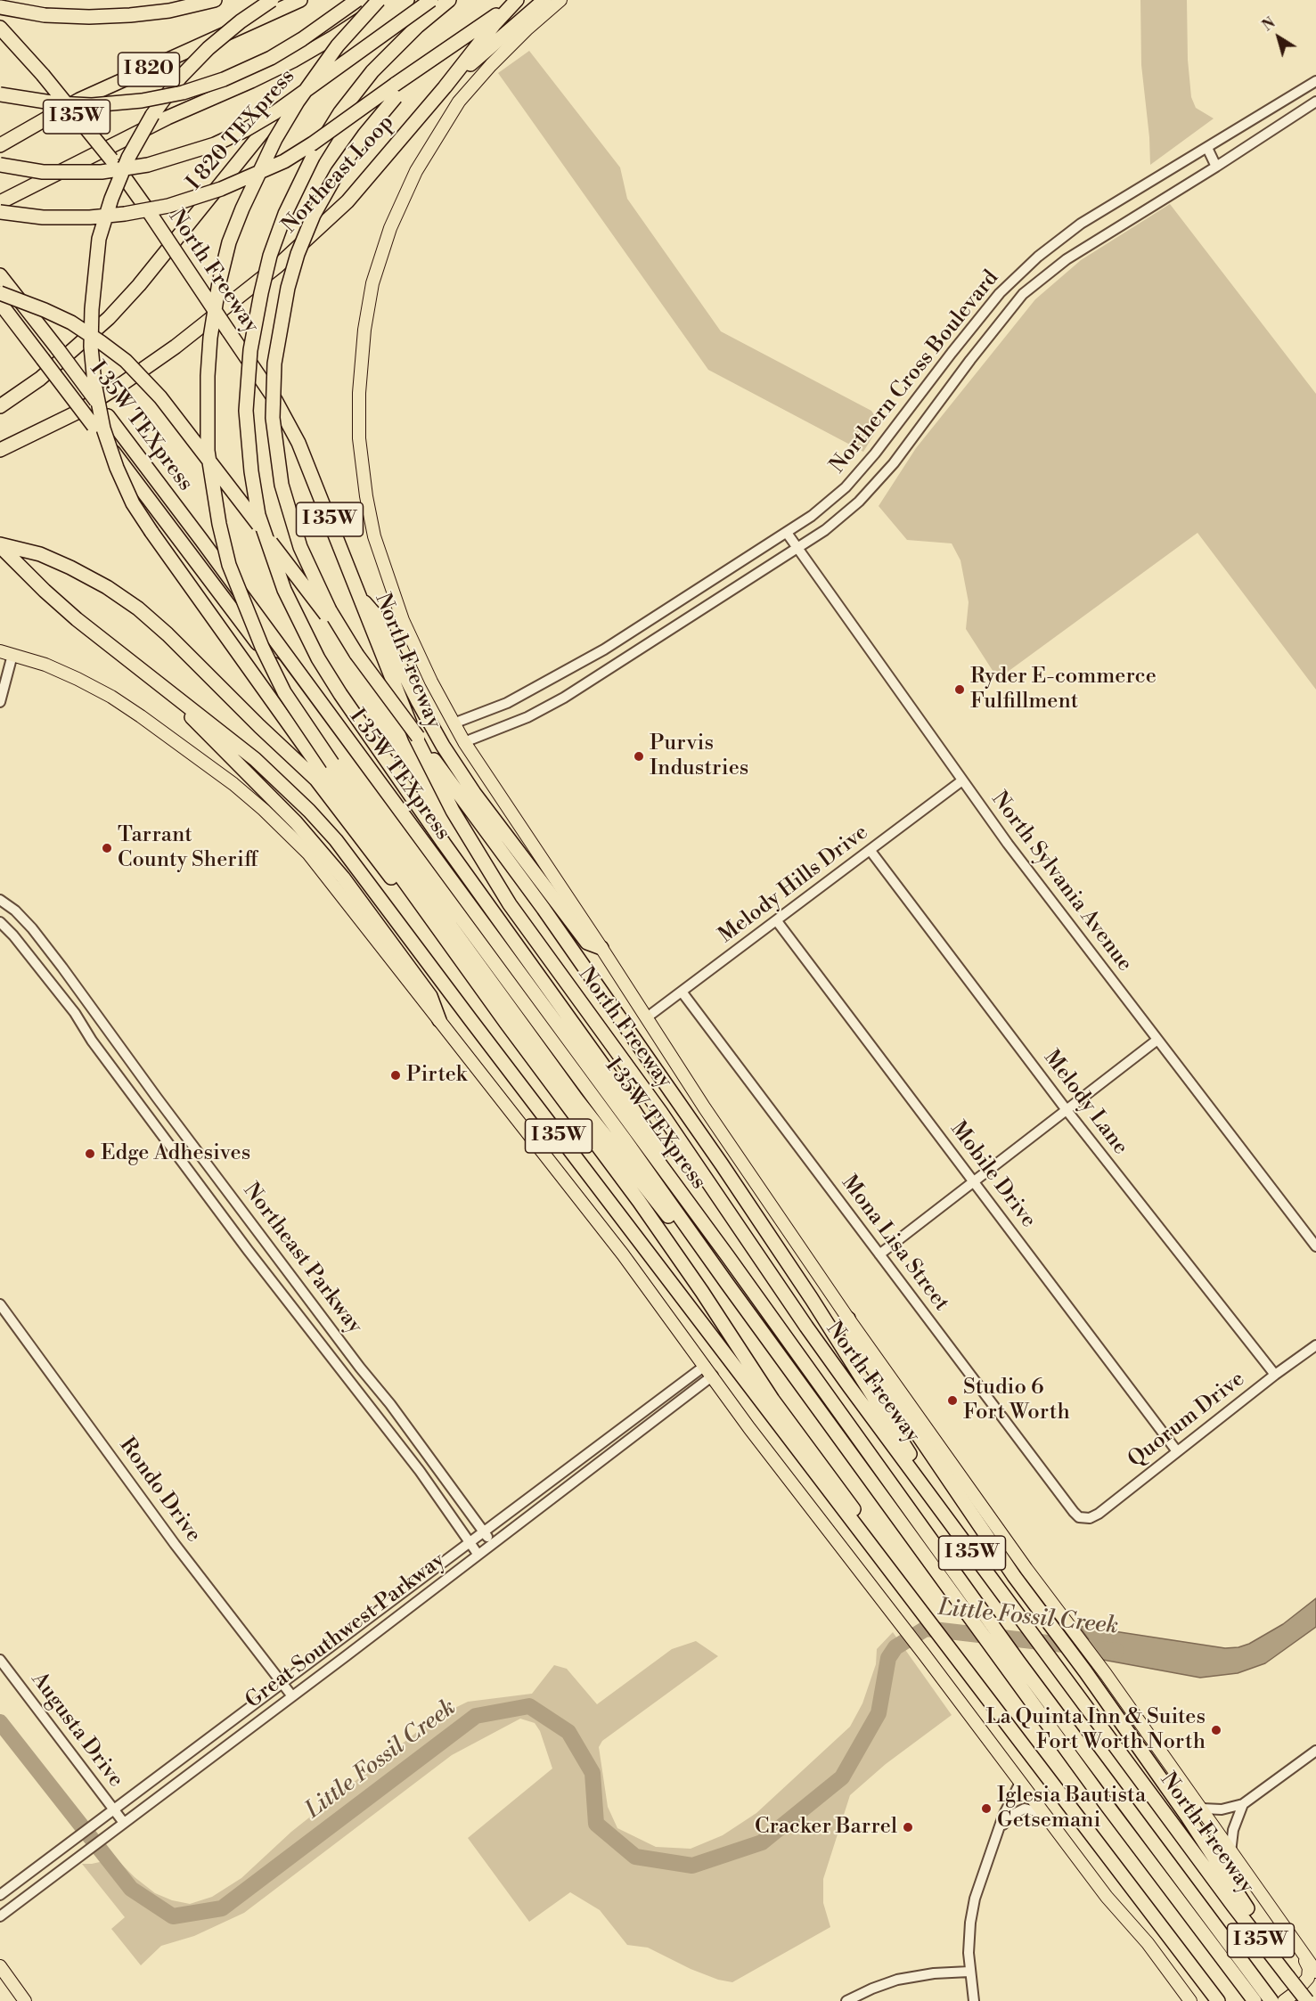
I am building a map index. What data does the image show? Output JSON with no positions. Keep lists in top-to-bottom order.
{
  "streets": {
    "highway": [
      "I 820",
      "I 35W",
      "I 820 TEXpress",
      "Northeast Loop",
      "North Freeway",
      "I 35W TEXpress"
    ],
    "street": [
      "Northern Cross Boulevard",
      "North Sylvania Avenue",
      "Melody Hills Drive",
      "Melody Lane",
      "Mobile Drive",
      "Mona Lisa Street",
      "Northeast Parkway",
      "Quorum Drive",
      "Rondo Drive",
      "Great Southwest Parkway",
      "Augusta Drive"
    ]
  },
  "crossings": [
    ["North Freeway", "Northern Cross Boulevard"],
    ["North Freeway", "Melody Hills Drive"],
    ["Northern Cross Boulevard", "North Sylvania Avenue"],
    ["North Sylvania Avenue", "Melody Hills Drive"],
    ["Melody Hills Drive", "Melody Lane"],
    ["Melody Hills Drive", "Mobile Drive"],
    ["Melody Hills Drive", "Mona Lisa Street"],
    ["Melody Lane", "Quorum Drive"],
    ["Mobile Drive", "Quorum Drive"],
    ["Mona Lisa Street", "Quorum Drive"],
    ["Northeast Parkway", "Great Southwest Parkway"],
    ["Rondo Drive", "Great Southwest Parkway"],
    ["Great Southwest Parkway", "Augusta Drive"]
  ],
  "water": ["Little Fossil Creek"],
  "places": [
    "Ryder E-commerce Fulfillment",
    "Purvis Industries",
    "Tarrant County Sheriff",
    "Pirtek",
    "Edge Adhesives",
    "Studio 6 Fort Worth",
    "La Quinta Inn & Suites Fort Worth North",
    "Iglesia Bautista Getsemani",
    "Cracker Barrel"
  ],
  "north": "top left"
}
